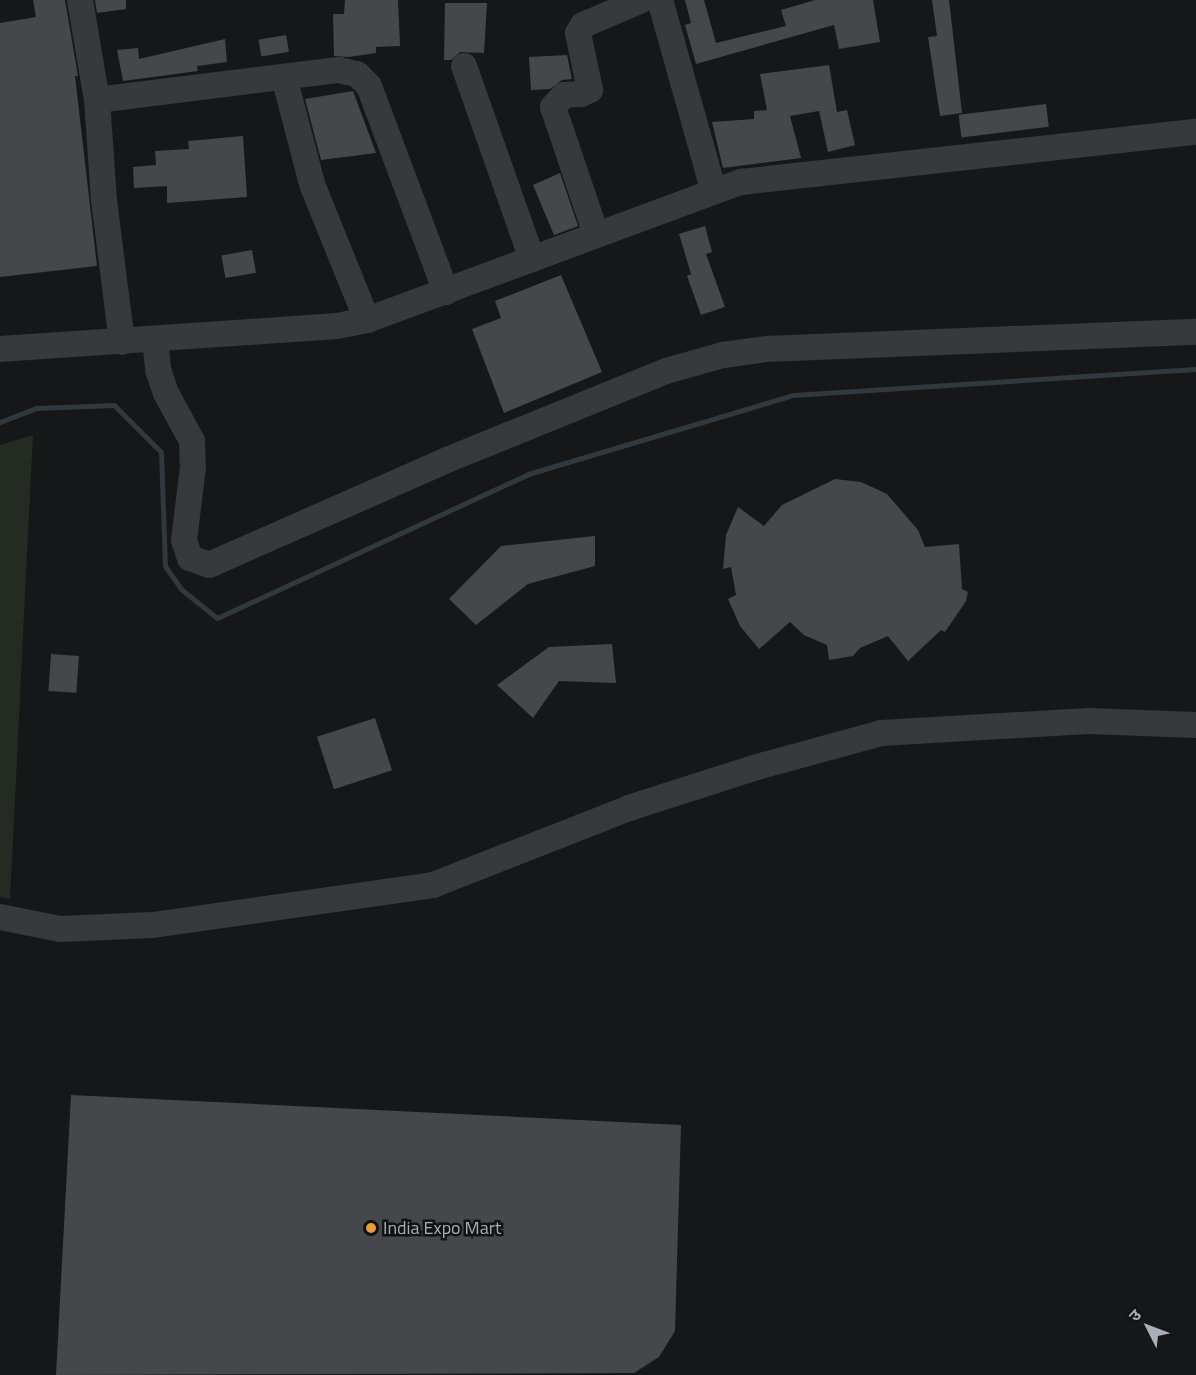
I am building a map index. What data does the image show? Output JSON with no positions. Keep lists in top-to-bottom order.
{
  "places": ["India Expo Mart"],
  "north": "top left"
}
